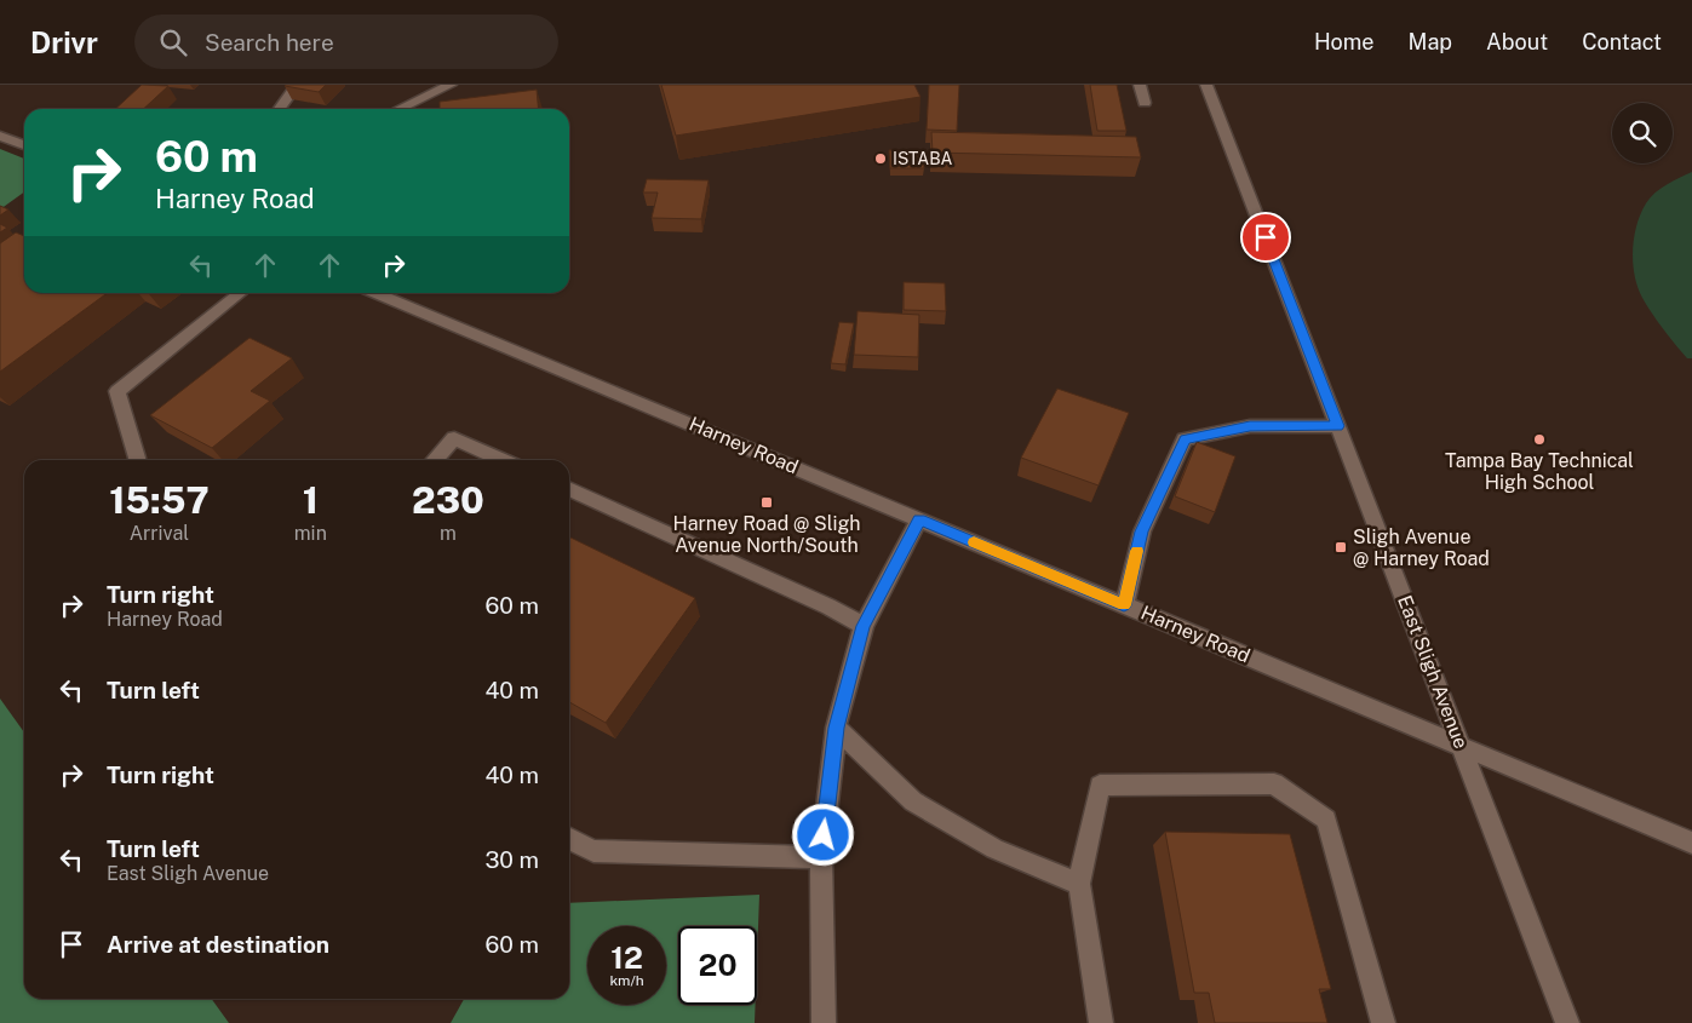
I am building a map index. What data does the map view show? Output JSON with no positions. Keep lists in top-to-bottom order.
{
  "streets": {
    "street": ["Harney Road", "East Sligh Avenue"]
  },
  "crossings": [
    ["Harney Road", "East Sligh Avenue"]
  ],
  "places": {
    "other": ["ISTABA", "Tampa Bay Technical High School"],
    "transit": ["Harney Road @ Sligh Avenue North/South", "Sligh Avenue @ Harney Road"]
  },
  "page": {
    "header": "Drivr",
    "search": "Search here",
    "nav": [
      "Home",
      "Map",
      "About",
      "Contact"
    ],
    "turn": ["60 m", "Harney Road"],
    "eta": [
      "15:57",
      "Arrival",
      "1",
      "min",
      "230",
      "m"
    ],
    "list": [
      {
        "name": "Turn right",
        "note": "Harney Road",
        "value": "60 m"
      },
      {
        "name": "Turn left",
        "value": "40 m"
      },
      {
        "name": "Turn right",
        "value": "40 m"
      },
      {
        "name": "Turn left",
        "note": "East Sligh Avenue",
        "value": "30 m"
      },
      {
        "name": "Arrive at destination",
        "value": "60 m"
      }
    ],
    "speed": "12 km/h",
    "limit": "20"
  }
}
